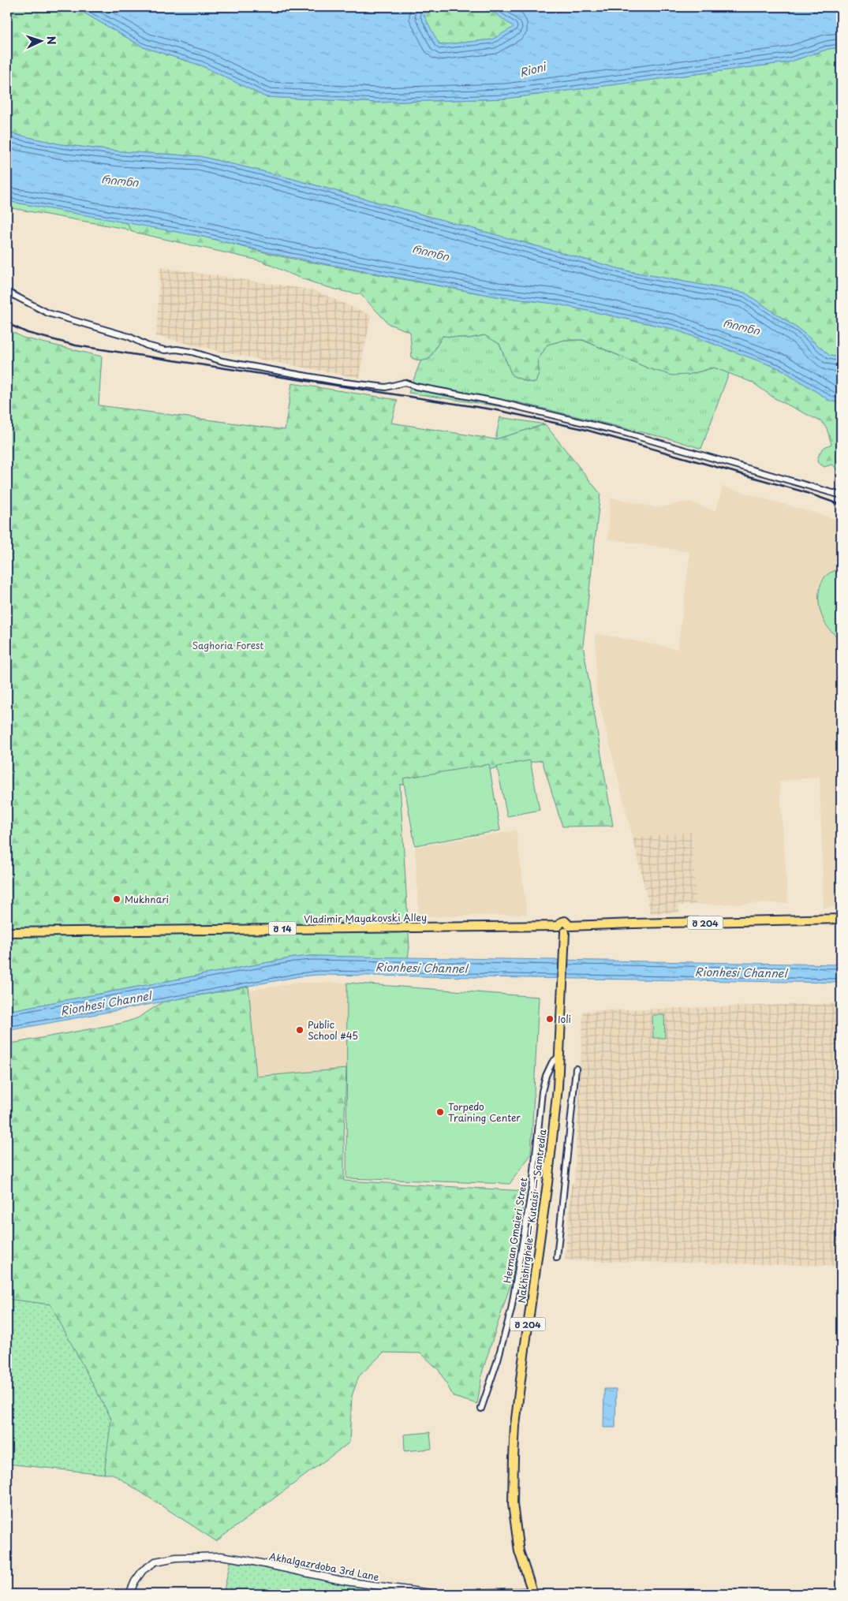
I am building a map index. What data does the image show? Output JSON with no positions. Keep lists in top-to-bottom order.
{
  "streets": {
    "main road": [
      "Vladimir Mayakovski Alley",
      "შ 204",
      "შ 14",
      "Nakhshirghele — Kutaisi — Samtredia"
    ],
    "street": ["Herman Gmaieri Street", "Akhalgazrdoba 3rd Lane"]
  },
  "crossings": [
    ["Vladimir Mayakovski Alley", "შ 204"],
    ["Vladimir Mayakovski Alley", "Nakhshirghele — Kutaisi — Samtredia"],
    ["შ 204", "Nakhshirghele — Kutaisi — Samtredia"],
    ["Nakhshirghele — Kutaisi — Samtredia", "Herman Gmaieri Street"],
    ["Nakhshirghele — Kutaisi — Samtredia", "Akhalgazrdoba 3rd Lane"]
  ],
  "water": ["Rioni", "რიონი", "Rionhesi Channel"],
  "parks": ["Saghoria Forest"],
  "places": [
    "Mukhnari",
    "Ioli",
    "Public School #45",
    "Torpedo Training Center"
  ],
  "north": "right"
}
